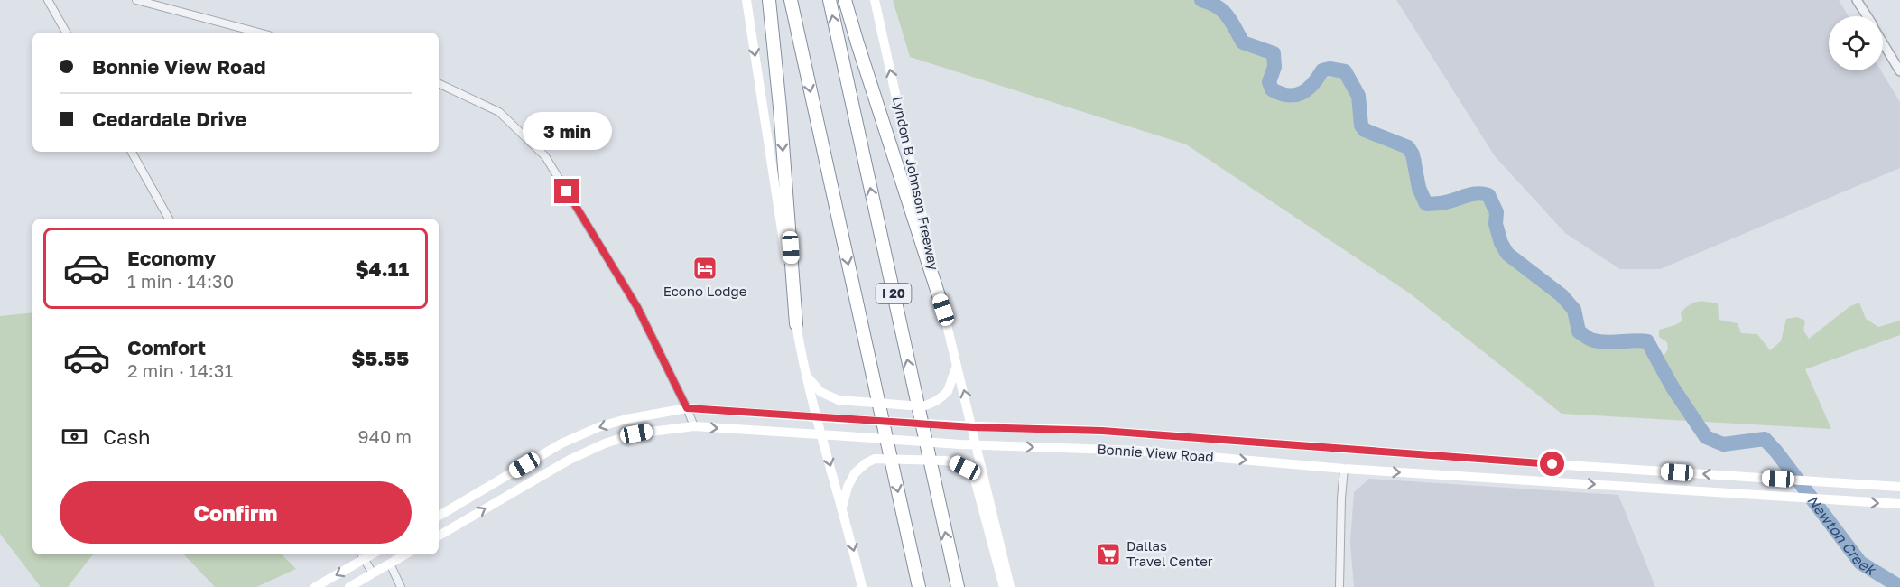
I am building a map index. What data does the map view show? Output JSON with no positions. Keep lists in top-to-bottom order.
{
  "streets": {
    "highway": ["I 20"],
    "main road": ["Lyndon B Johnson Freeway", "Bonnie View Road"]
  },
  "crossings": [
    ["Lyndon B Johnson Freeway", "Bonnie View Road"]
  ],
  "one_way": ["Lyndon B Johnson Freeway"],
  "water": ["Newton Creek"],
  "places": {
    "hotel": ["Econo Lodge"],
    "supermarket": ["Dallas Travel Center"]
  },
  "page": {
    "banner": ["Bonnie View Road", "Cedardale Drive"],
    "bubble": "3 min",
    "list": [
      {
        "name": "Economy",
        "note": "1 min · 14:30",
        "value": "$4.11"
      },
      {
        "name": "Comfort",
        "note": "2 min · 14:31",
        "value": "$5.55"
      }
    ],
    "pay": ["Cash", "940 m"],
    "buttons": "Confirm"
  }
}
